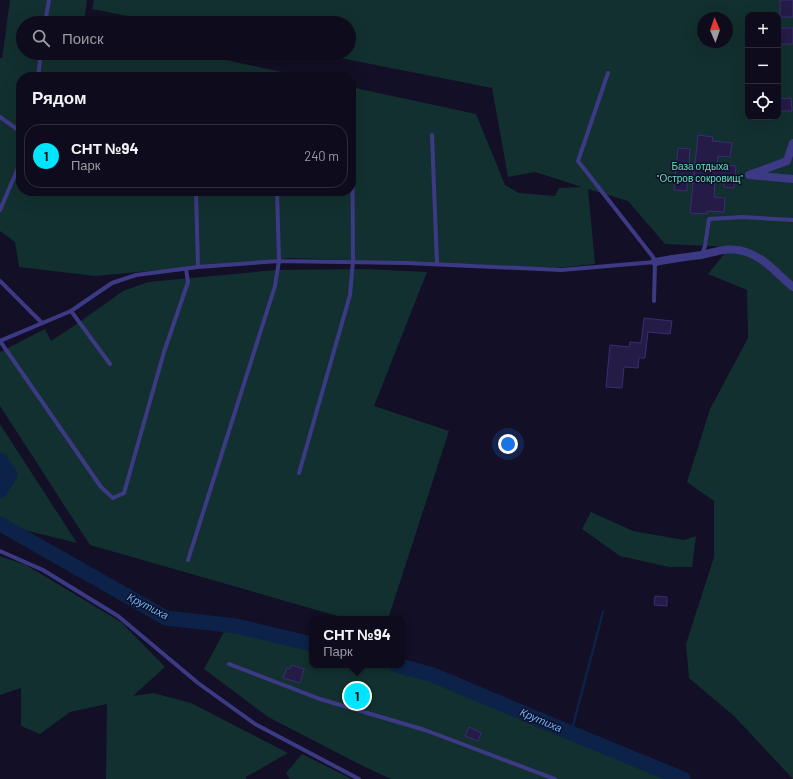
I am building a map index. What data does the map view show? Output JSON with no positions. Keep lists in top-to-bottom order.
{
  "water": ["Крутиха"],
  "parks": ["База отдыха \"Остров сокровищ\""],
  "north": "top",
  "page": {
    "map_buttons": ["+", "−"],
    "search": "Поиск",
    "heading": "Рядом",
    "list": [
      {
        "mark": "1",
        "name": "СНТ №94",
        "note": "Парк",
        "value": "240 m"
      }
    ],
    "popup": ["СНТ №94", "Парк"],
    "pins": "1"
  }
}
